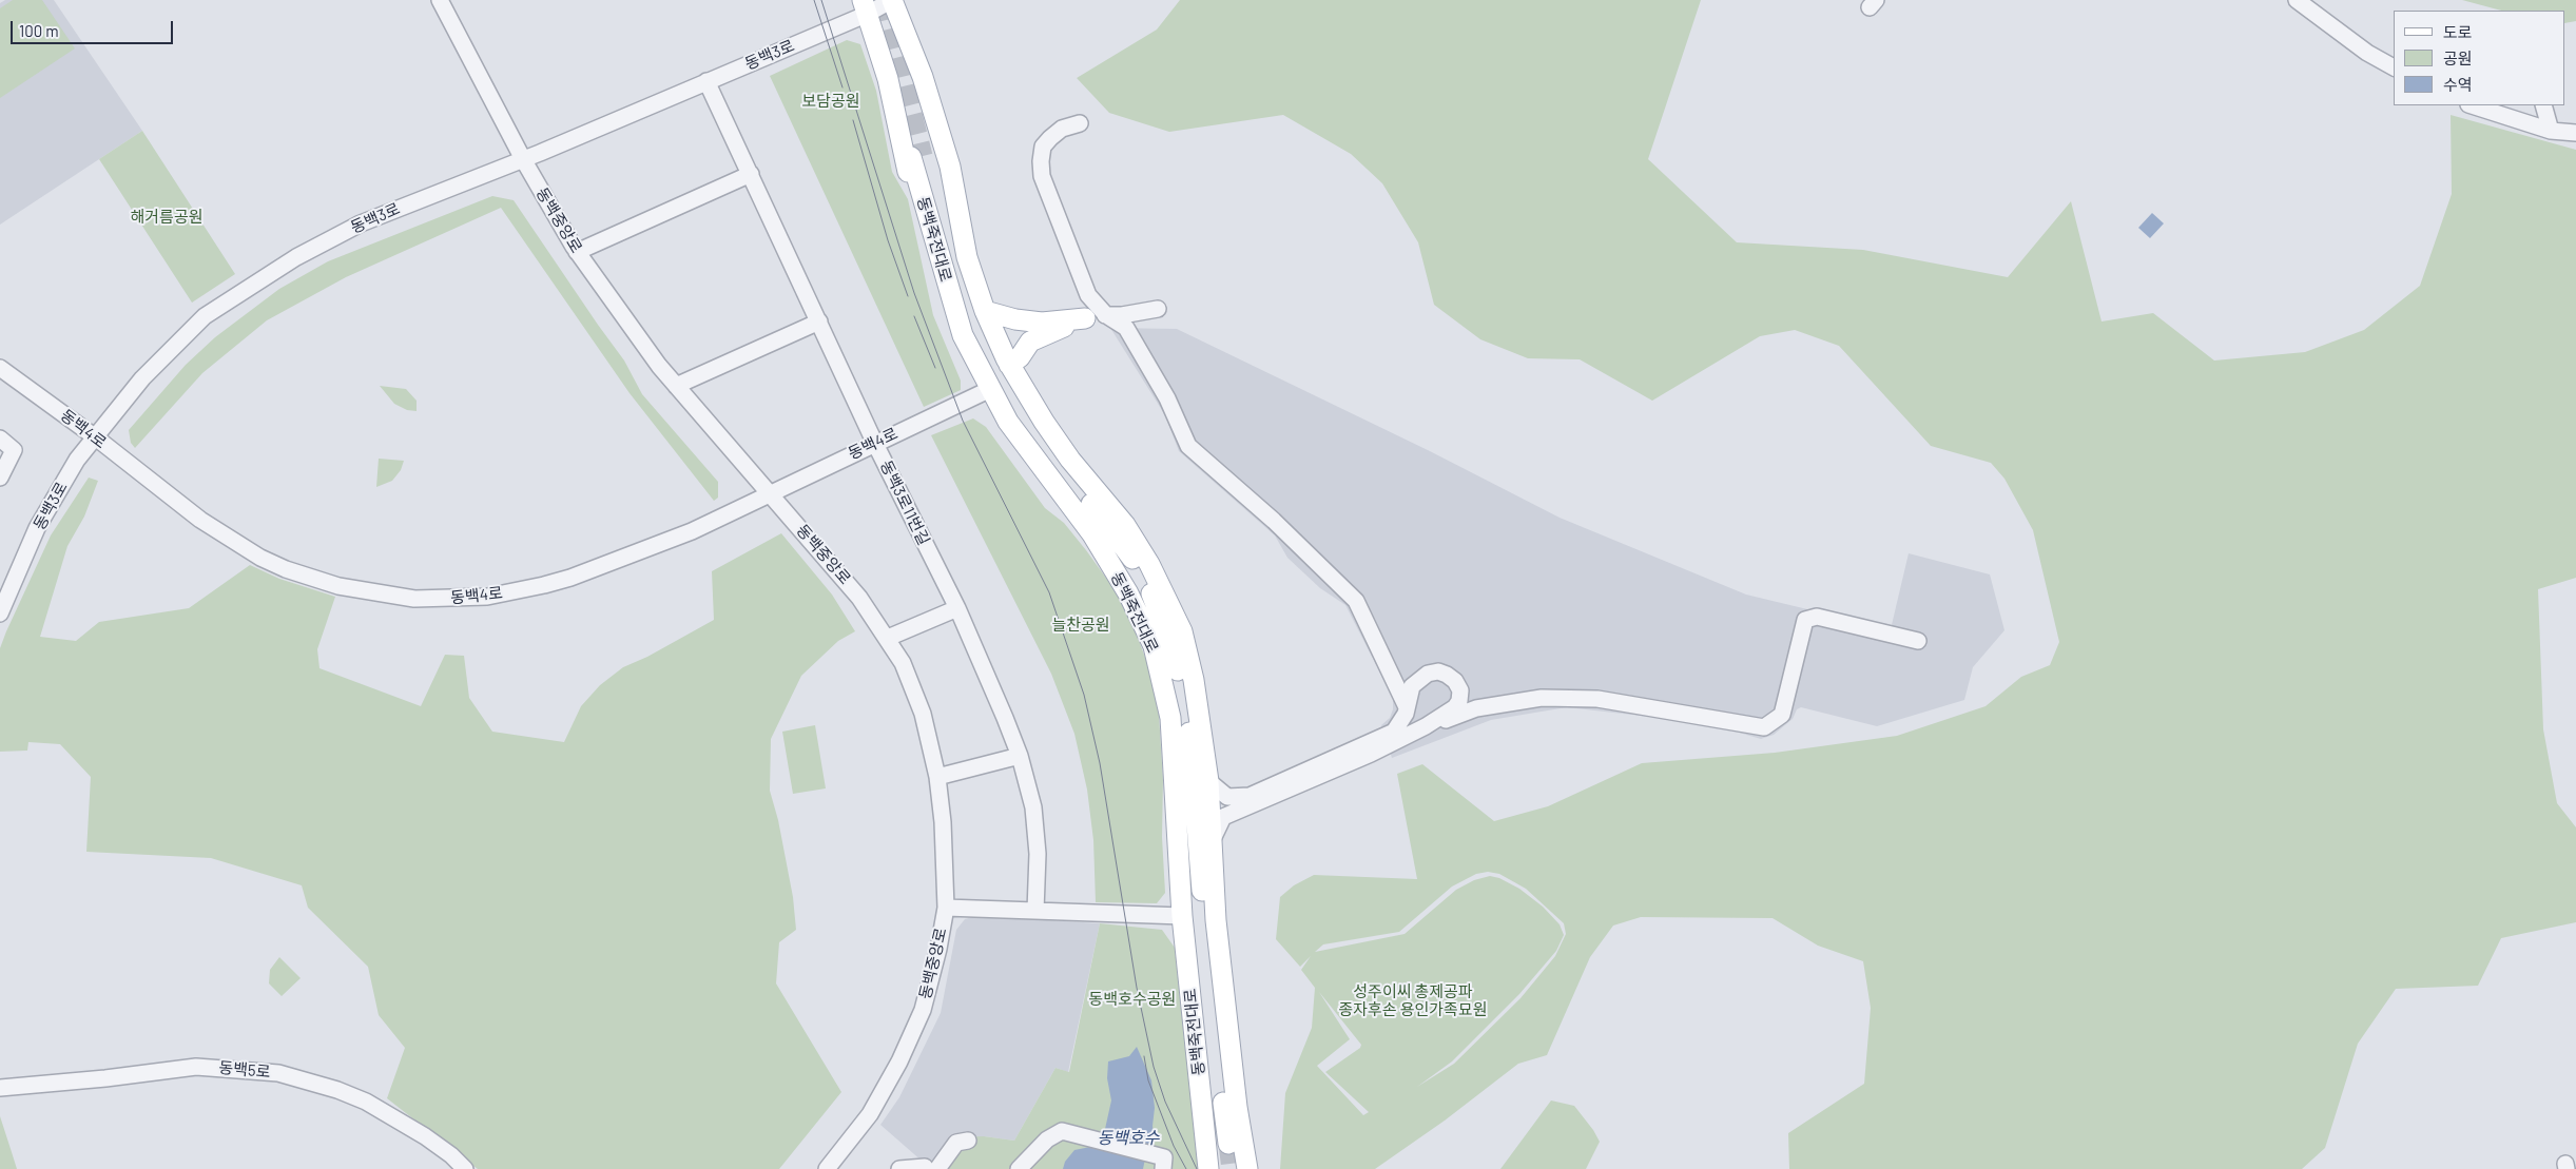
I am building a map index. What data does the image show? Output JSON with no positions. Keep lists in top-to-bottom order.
{
  "streets": {
    "main road": ["동백죽전대로"],
    "street": [
      "동백3로",
      "동백중앙로",
      "동백4로",
      "동백3로11번길",
      "동백5로"
    ]
  },
  "crossings": [
    ["동백3로", "동백중앙로"],
    ["동백3로", "동백4로"],
    ["동백3로", "동백3로11번길"],
    ["동백중앙로", "동백4로"],
    ["동백4로", "동백3로11번길"]
  ],
  "water": ["동백호수"],
  "parks": [
    "보담공원",
    "해거름공원",
    "늘찬공원",
    "성주이씨 총제공파 종자후손 용인가족묘원",
    "동백호수공원"
  ],
  "legend": ["도로", "공원", "수역"],
  "scale_bar": "100 m"
}
